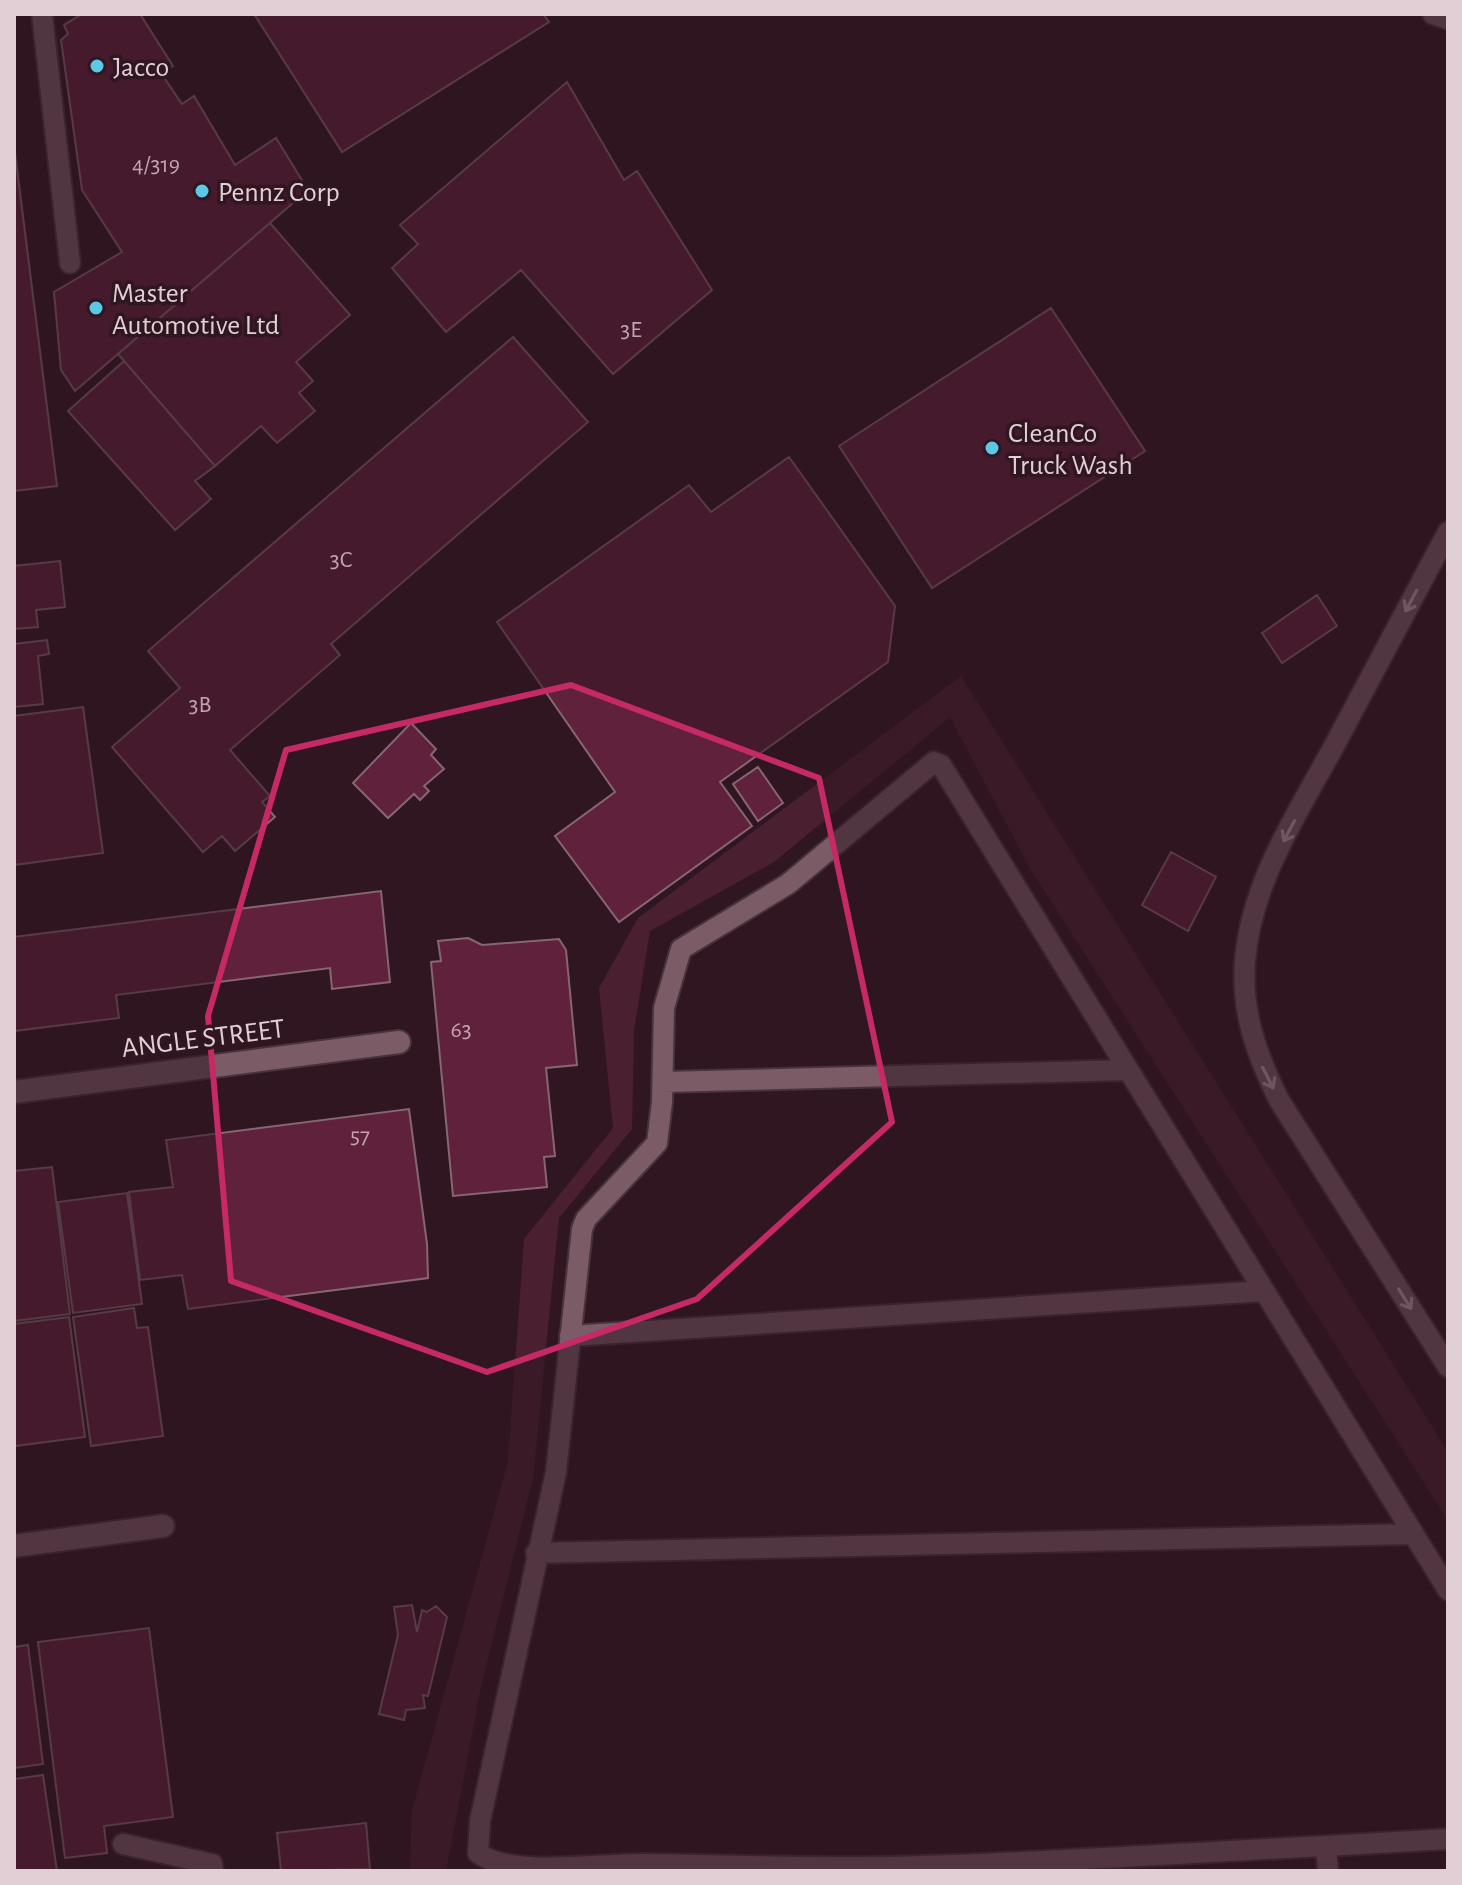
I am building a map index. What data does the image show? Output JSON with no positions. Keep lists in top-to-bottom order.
{
  "streets": {
    "street": ["ANGLE STREET"]
  },
  "places": [
    "Jacco",
    "Pennz Corp",
    "Master Automotive Ltd",
    "CleanCo Truck Wash"
  ],
  "house_numbers": [
    "4/319",
    "3E",
    "3C",
    "3B",
    "63",
    "57"
  ]
}
